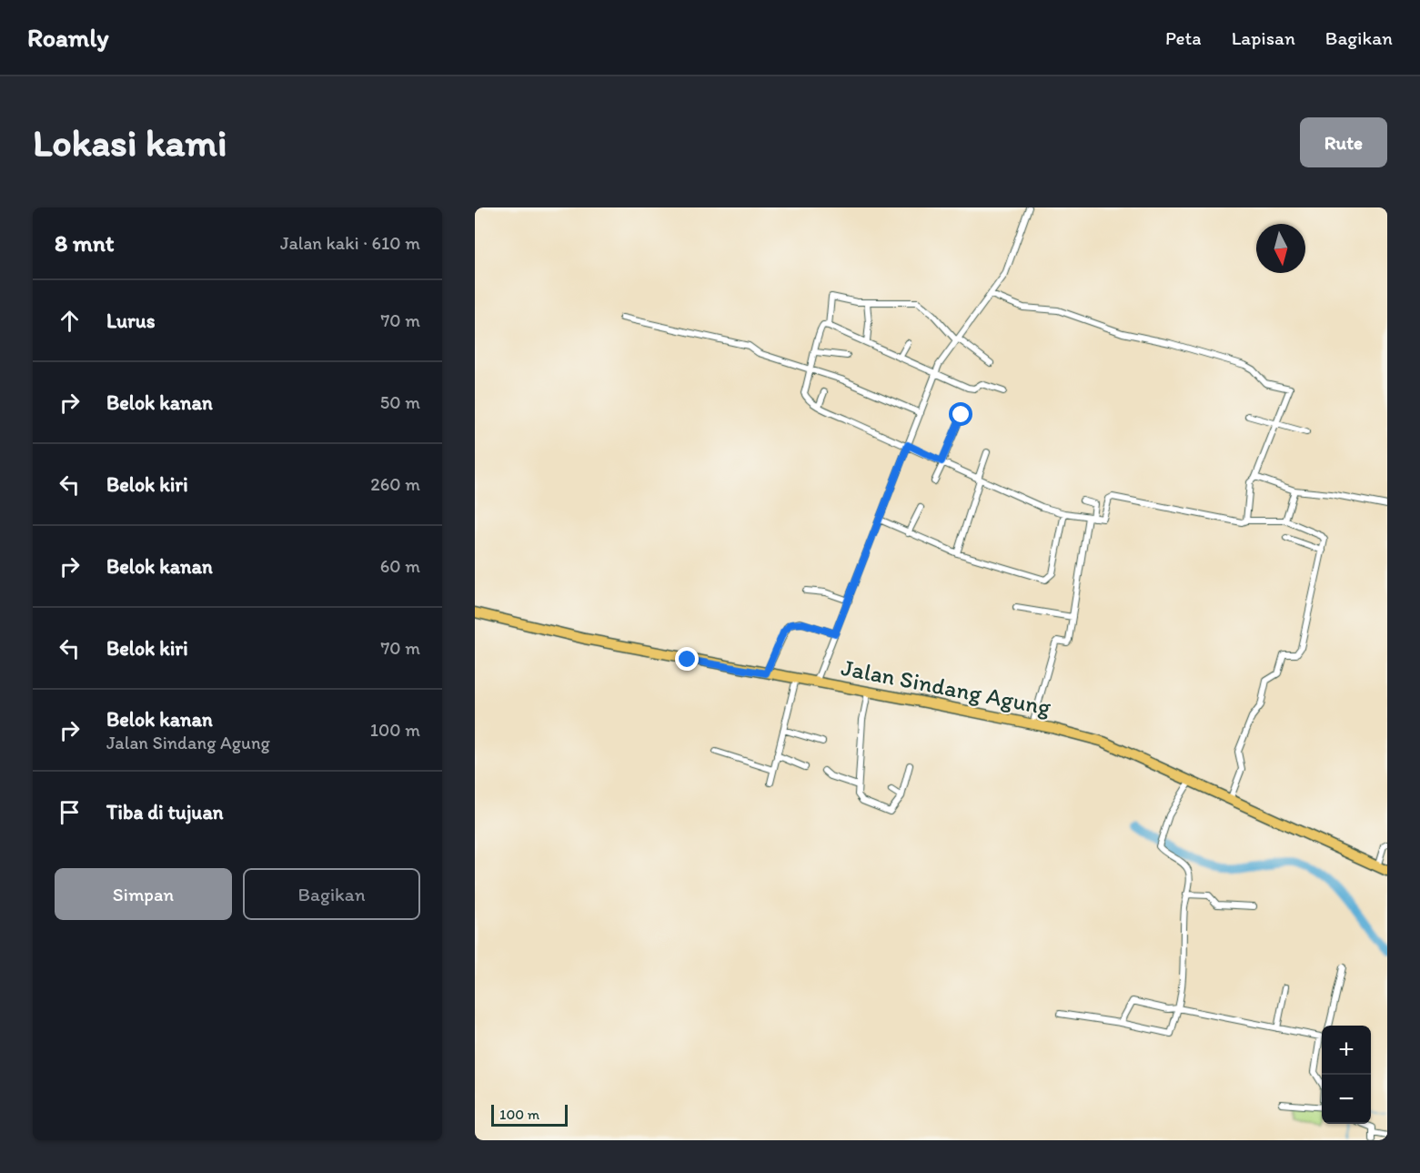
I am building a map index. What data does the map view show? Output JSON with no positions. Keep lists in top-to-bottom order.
{
  "streets": {
    "main road": ["Jalan Sindang Agung"]
  },
  "scale_bar": "100 m",
  "north": "bottom",
  "page": {
    "header": "Roamly",
    "nav": ["Peta", "Lapisan", "Bagikan"],
    "buttons": [
      "Rute",
      ["Simpan", "Bagikan"]
    ],
    "title": "Lokasi kami",
    "heading": ["8 mnt", "Jalan kaki · 610 m"],
    "list": [
      ["Lurus", "70 m"],
      ["Belok kanan", "50 m"],
      ["Belok kiri", "260 m"],
      ["Belok kanan", "60 m"],
      ["Belok kiri", "70 m"],
      ["Belok kanan", "Jalan Sindang Agung", "100 m"],
      "Tiba di tujuan"
    ],
    "map_buttons": ["+", "−"],
    "scale": "100 m"
  }
}
